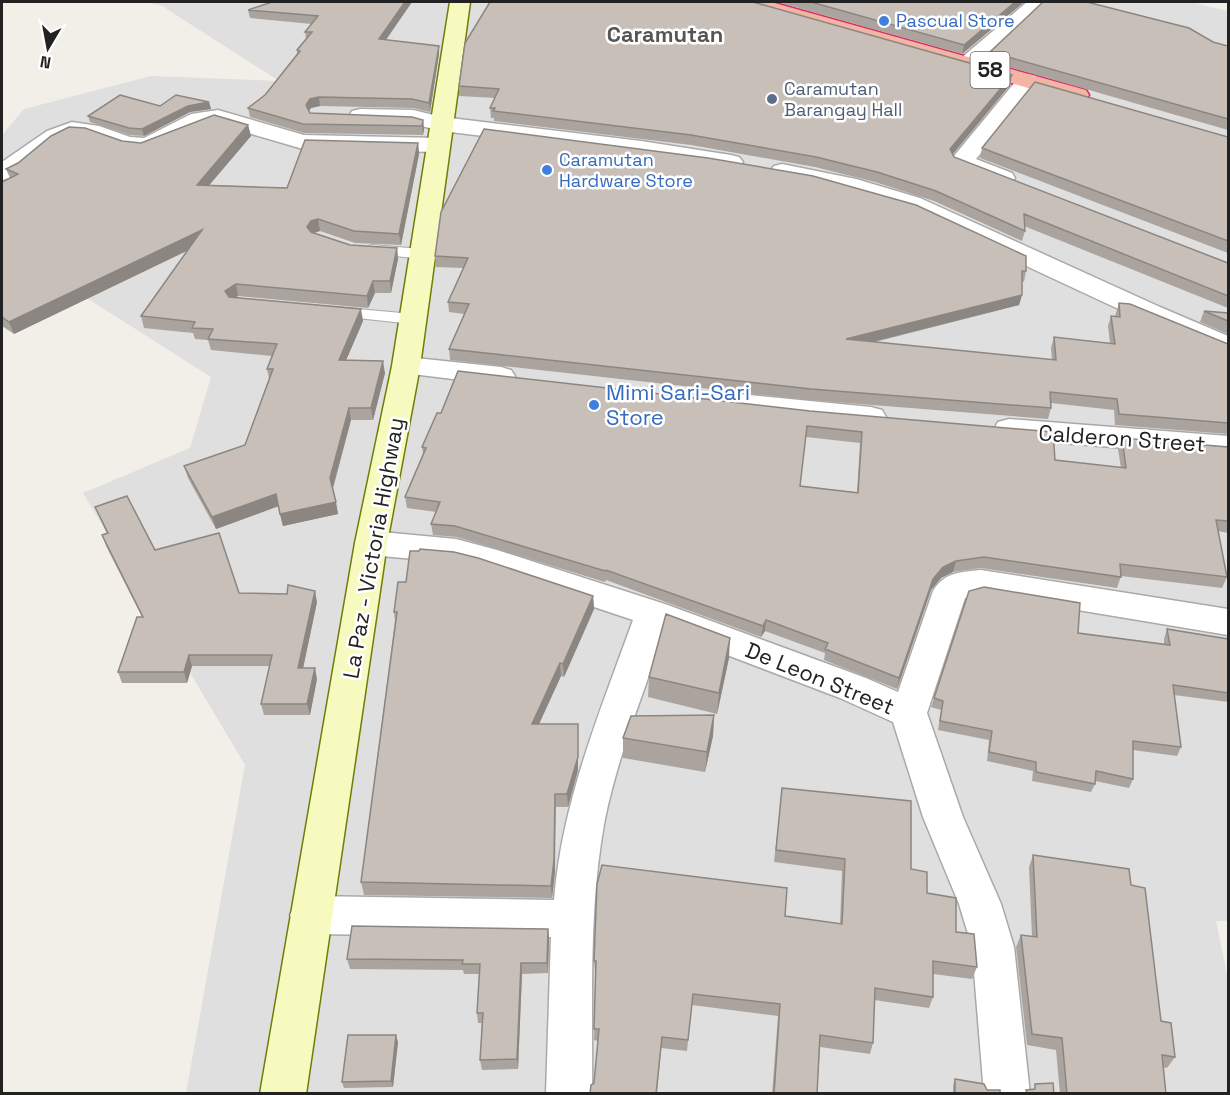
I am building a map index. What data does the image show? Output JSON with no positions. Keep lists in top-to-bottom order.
{
  "streets": {
    "highway": ["58"],
    "main road": ["La Paz - Victoria Highway"],
    "street": ["Calderon Street", "De Leon Street"]
  },
  "crossings": [
    ["La Paz - Victoria Highway", "De Leon Street"]
  ],
  "districts": ["Caramutan"],
  "places": [
    "Pascual Store",
    "Caramutan Barangay Hall",
    "Caramutan Hardware Store",
    "Mimi Sari-Sari Store"
  ],
  "north": "bottom"
}
